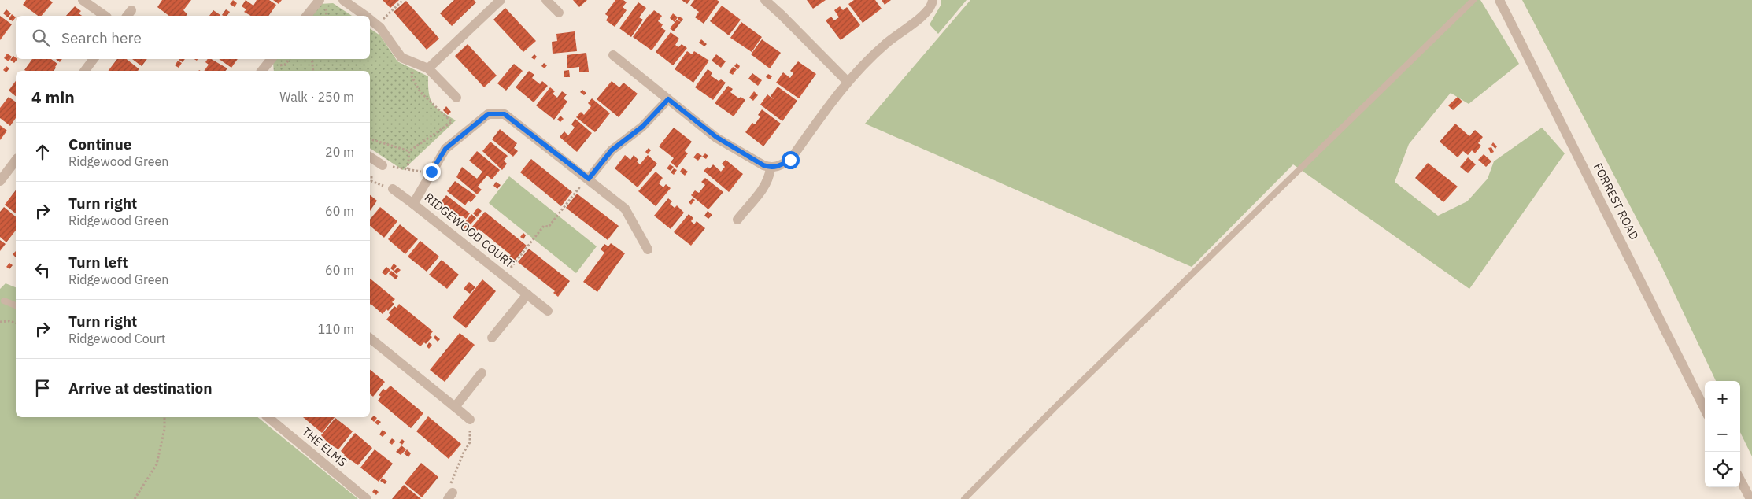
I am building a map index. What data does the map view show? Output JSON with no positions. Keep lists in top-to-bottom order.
{
  "streets": {
    "street": ["FORREST ROAD", "RIDGEWOOD COURT", "THE ELMS"]
  },
  "page": {
    "search": "Search here",
    "heading": ["4 min", "Walk · 250 m"],
    "list": [
      ["Continue", "Ridgewood Green", "20 m"],
      ["Turn right", "Ridgewood Green", "60 m"],
      ["Turn left", "Ridgewood Green", "60 m"],
      ["Turn right", "Ridgewood Court", "110 m"],
      "Arrive at destination"
    ],
    "map_buttons": ["+", "−"]
  }
}
